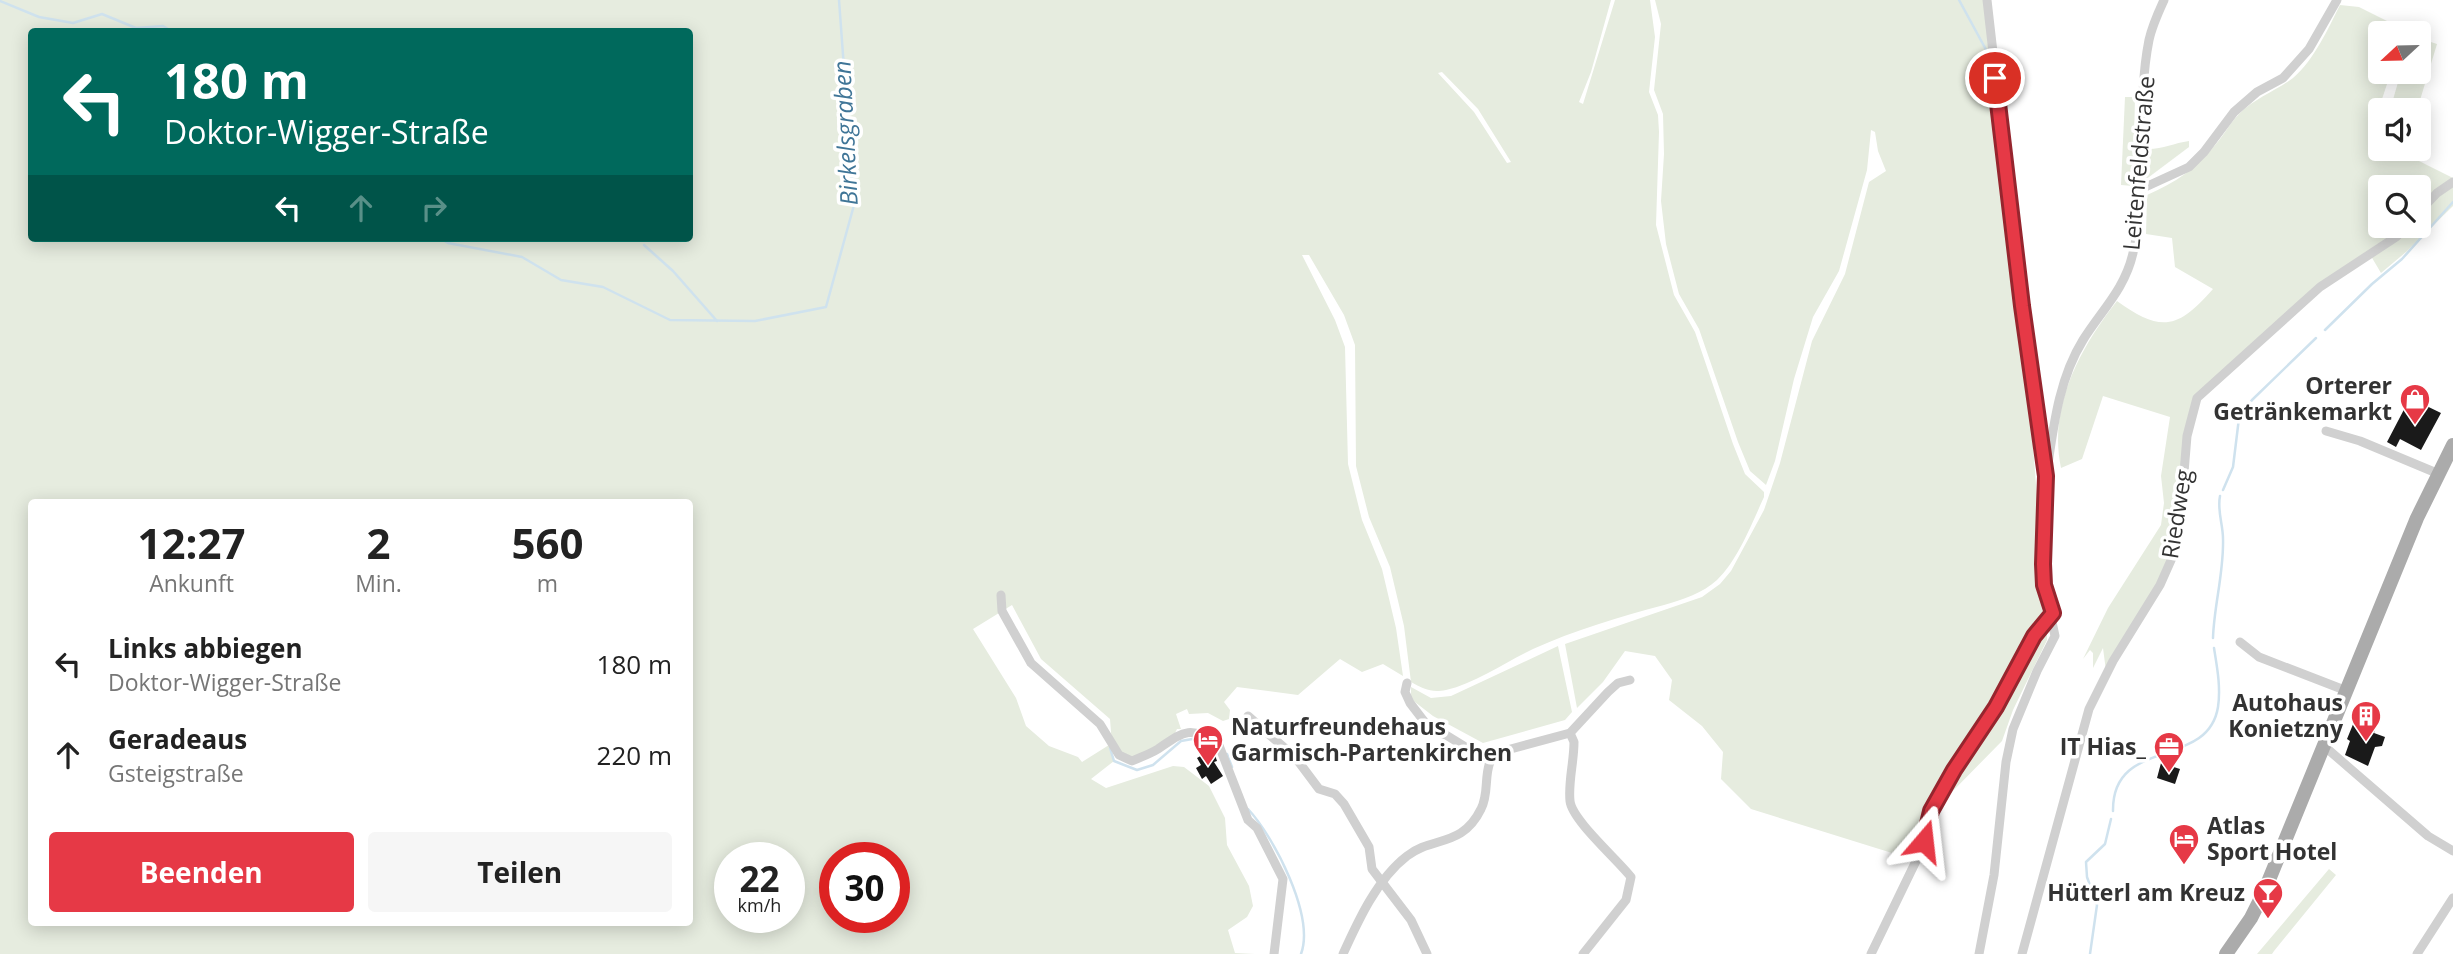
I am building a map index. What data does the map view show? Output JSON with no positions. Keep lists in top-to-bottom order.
{
  "streets": {
    "street": ["Leitenfeldstraße", "Riedweg"]
  },
  "water": ["Birkelsgraben"],
  "places": {
    "shop": ["Orterer Getränkemarkt"],
    "building": ["Autohaus Konietzny"],
    "hotel": ["Naturfreundehaus Garmisch-Partenkirchen", "Atlas Sport Hotel"],
    "office": ["IT Hias_"],
    "bar": ["Hütterl am Kreuz"]
  },
  "north": "left",
  "page": {
    "turn": ["180 m", "Doktor-Wigger-Straße"],
    "eta": [
      "12:27",
      "Ankunft",
      "2",
      "Min.",
      "560",
      "m"
    ],
    "list": [
      {
        "name": "Links abbiegen",
        "note": "Doktor-Wigger-Straße",
        "value": "180 m"
      },
      {
        "name": "Geradeaus",
        "note": "Gsteigstraße",
        "value": "220 m"
      }
    ],
    "buttons": ["Beenden", "Teilen"],
    "speed": "22 km/h",
    "limit": "30"
  }
}
